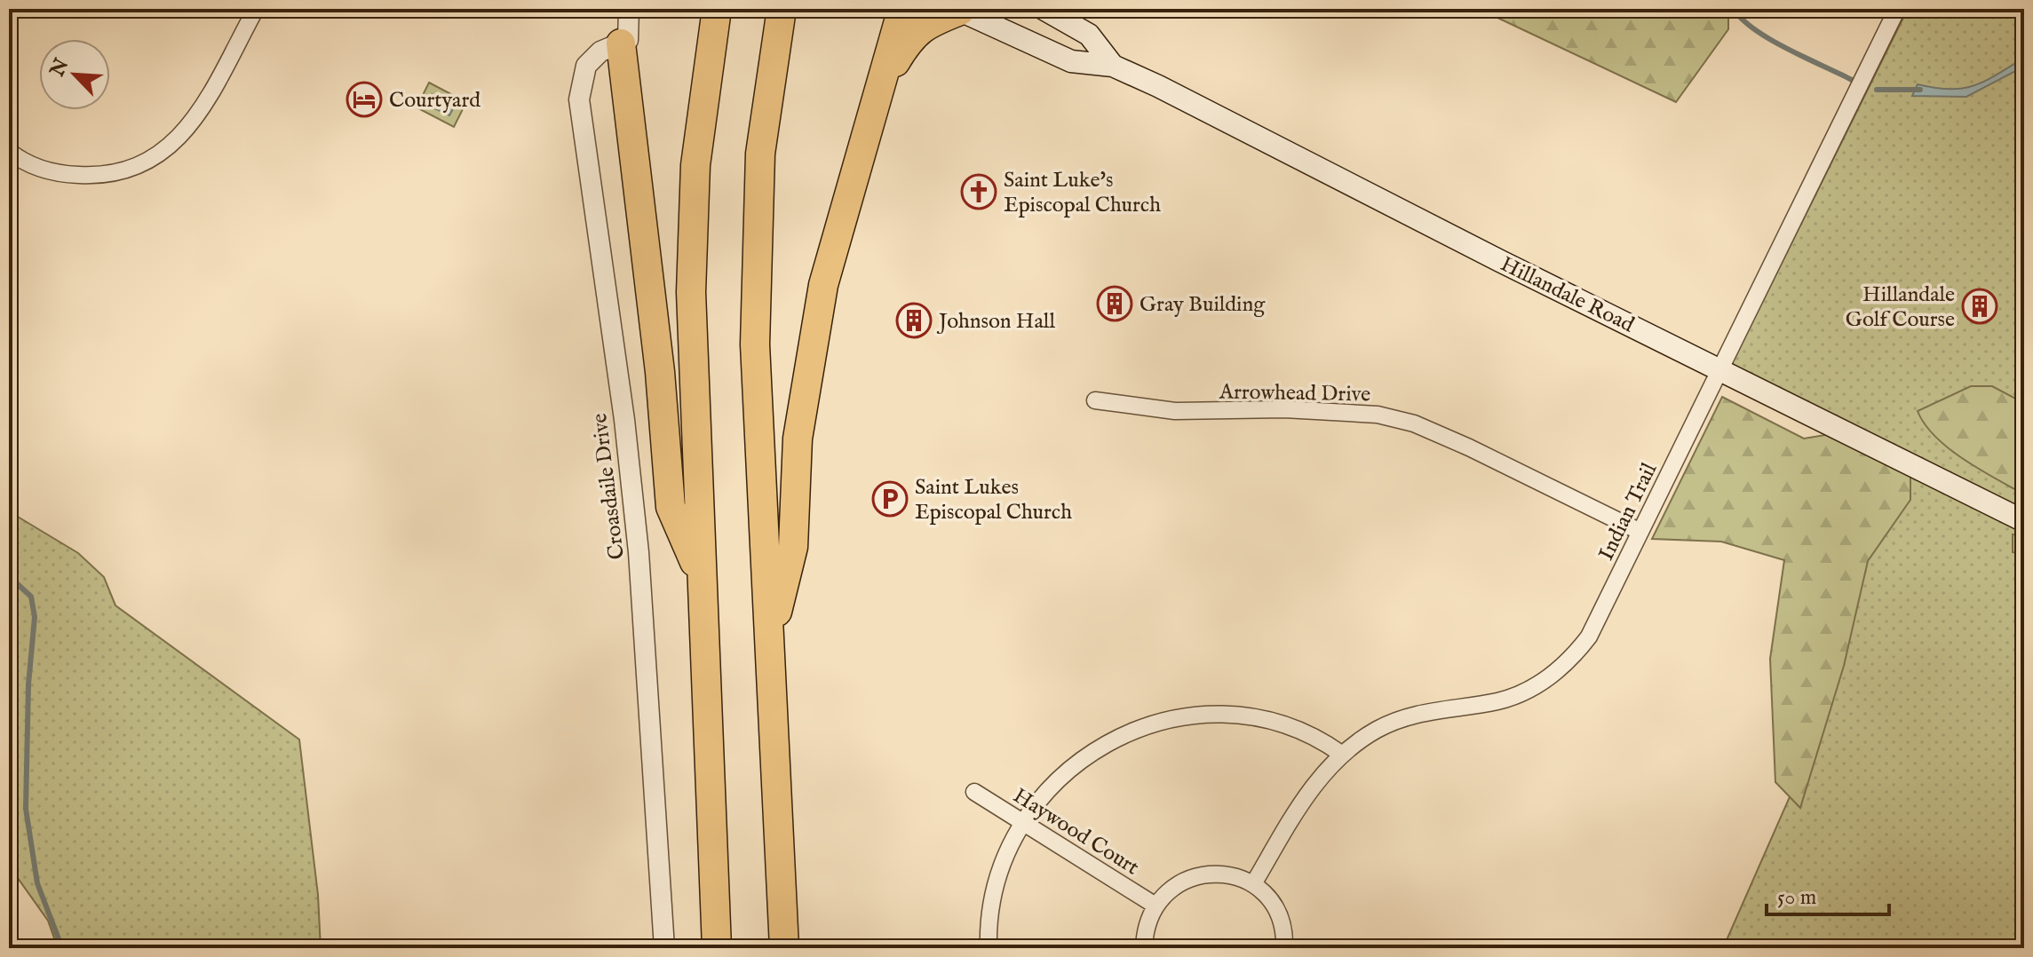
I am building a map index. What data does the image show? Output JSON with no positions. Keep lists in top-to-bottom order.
{
  "streets": {
    "main road": ["Hillandale Road"],
    "street": [
      "Arrowhead Drive",
      "Croasdaile Drive",
      "Indian Trail",
      "Haywood Court"
    ]
  },
  "crossings": [
    ["Hillandale Road", "Indian Trail"],
    ["Arrowhead Drive", "Indian Trail"]
  ],
  "places": {
    "hotel": ["Courtyard"],
    "church": ["Saint Luke's Episcopal Church"],
    "building": ["Gray Building", "Hillandale Golf Course", "Johnson Hall"],
    "parking": ["Saint Lukes Episcopal Church"]
  },
  "scale_bar": "50 m",
  "north": "top left"
}
